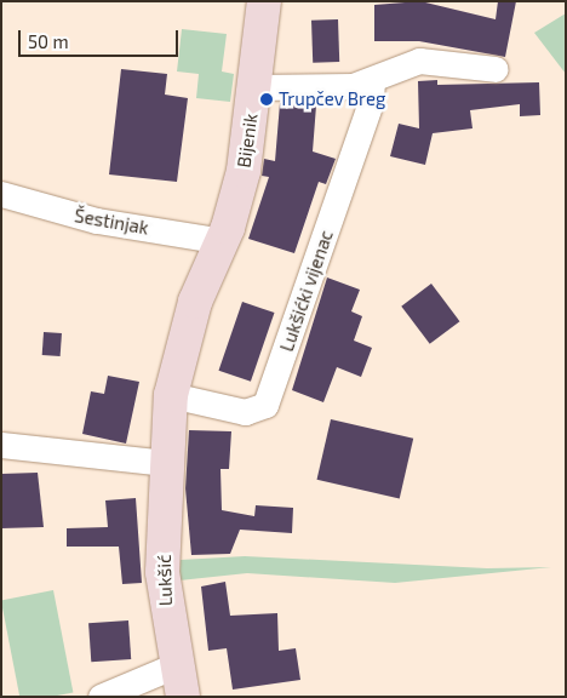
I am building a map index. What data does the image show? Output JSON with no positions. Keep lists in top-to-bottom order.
{
  "streets": {
    "main road": ["Bijenik", "Lukšić"],
    "street": ["Šestinjak", "Lukšićki vijenac"]
  },
  "crossings": [
    ["Bijenik", "Šestinjak"],
    ["Bijenik", "Lukšić"],
    ["Šestinjak", "Lukšić"],
    ["Lukšićki vijenac", "Lukšić"]
  ],
  "places": ["Trupčev Breg"],
  "scale_bar": "50 m"
}
